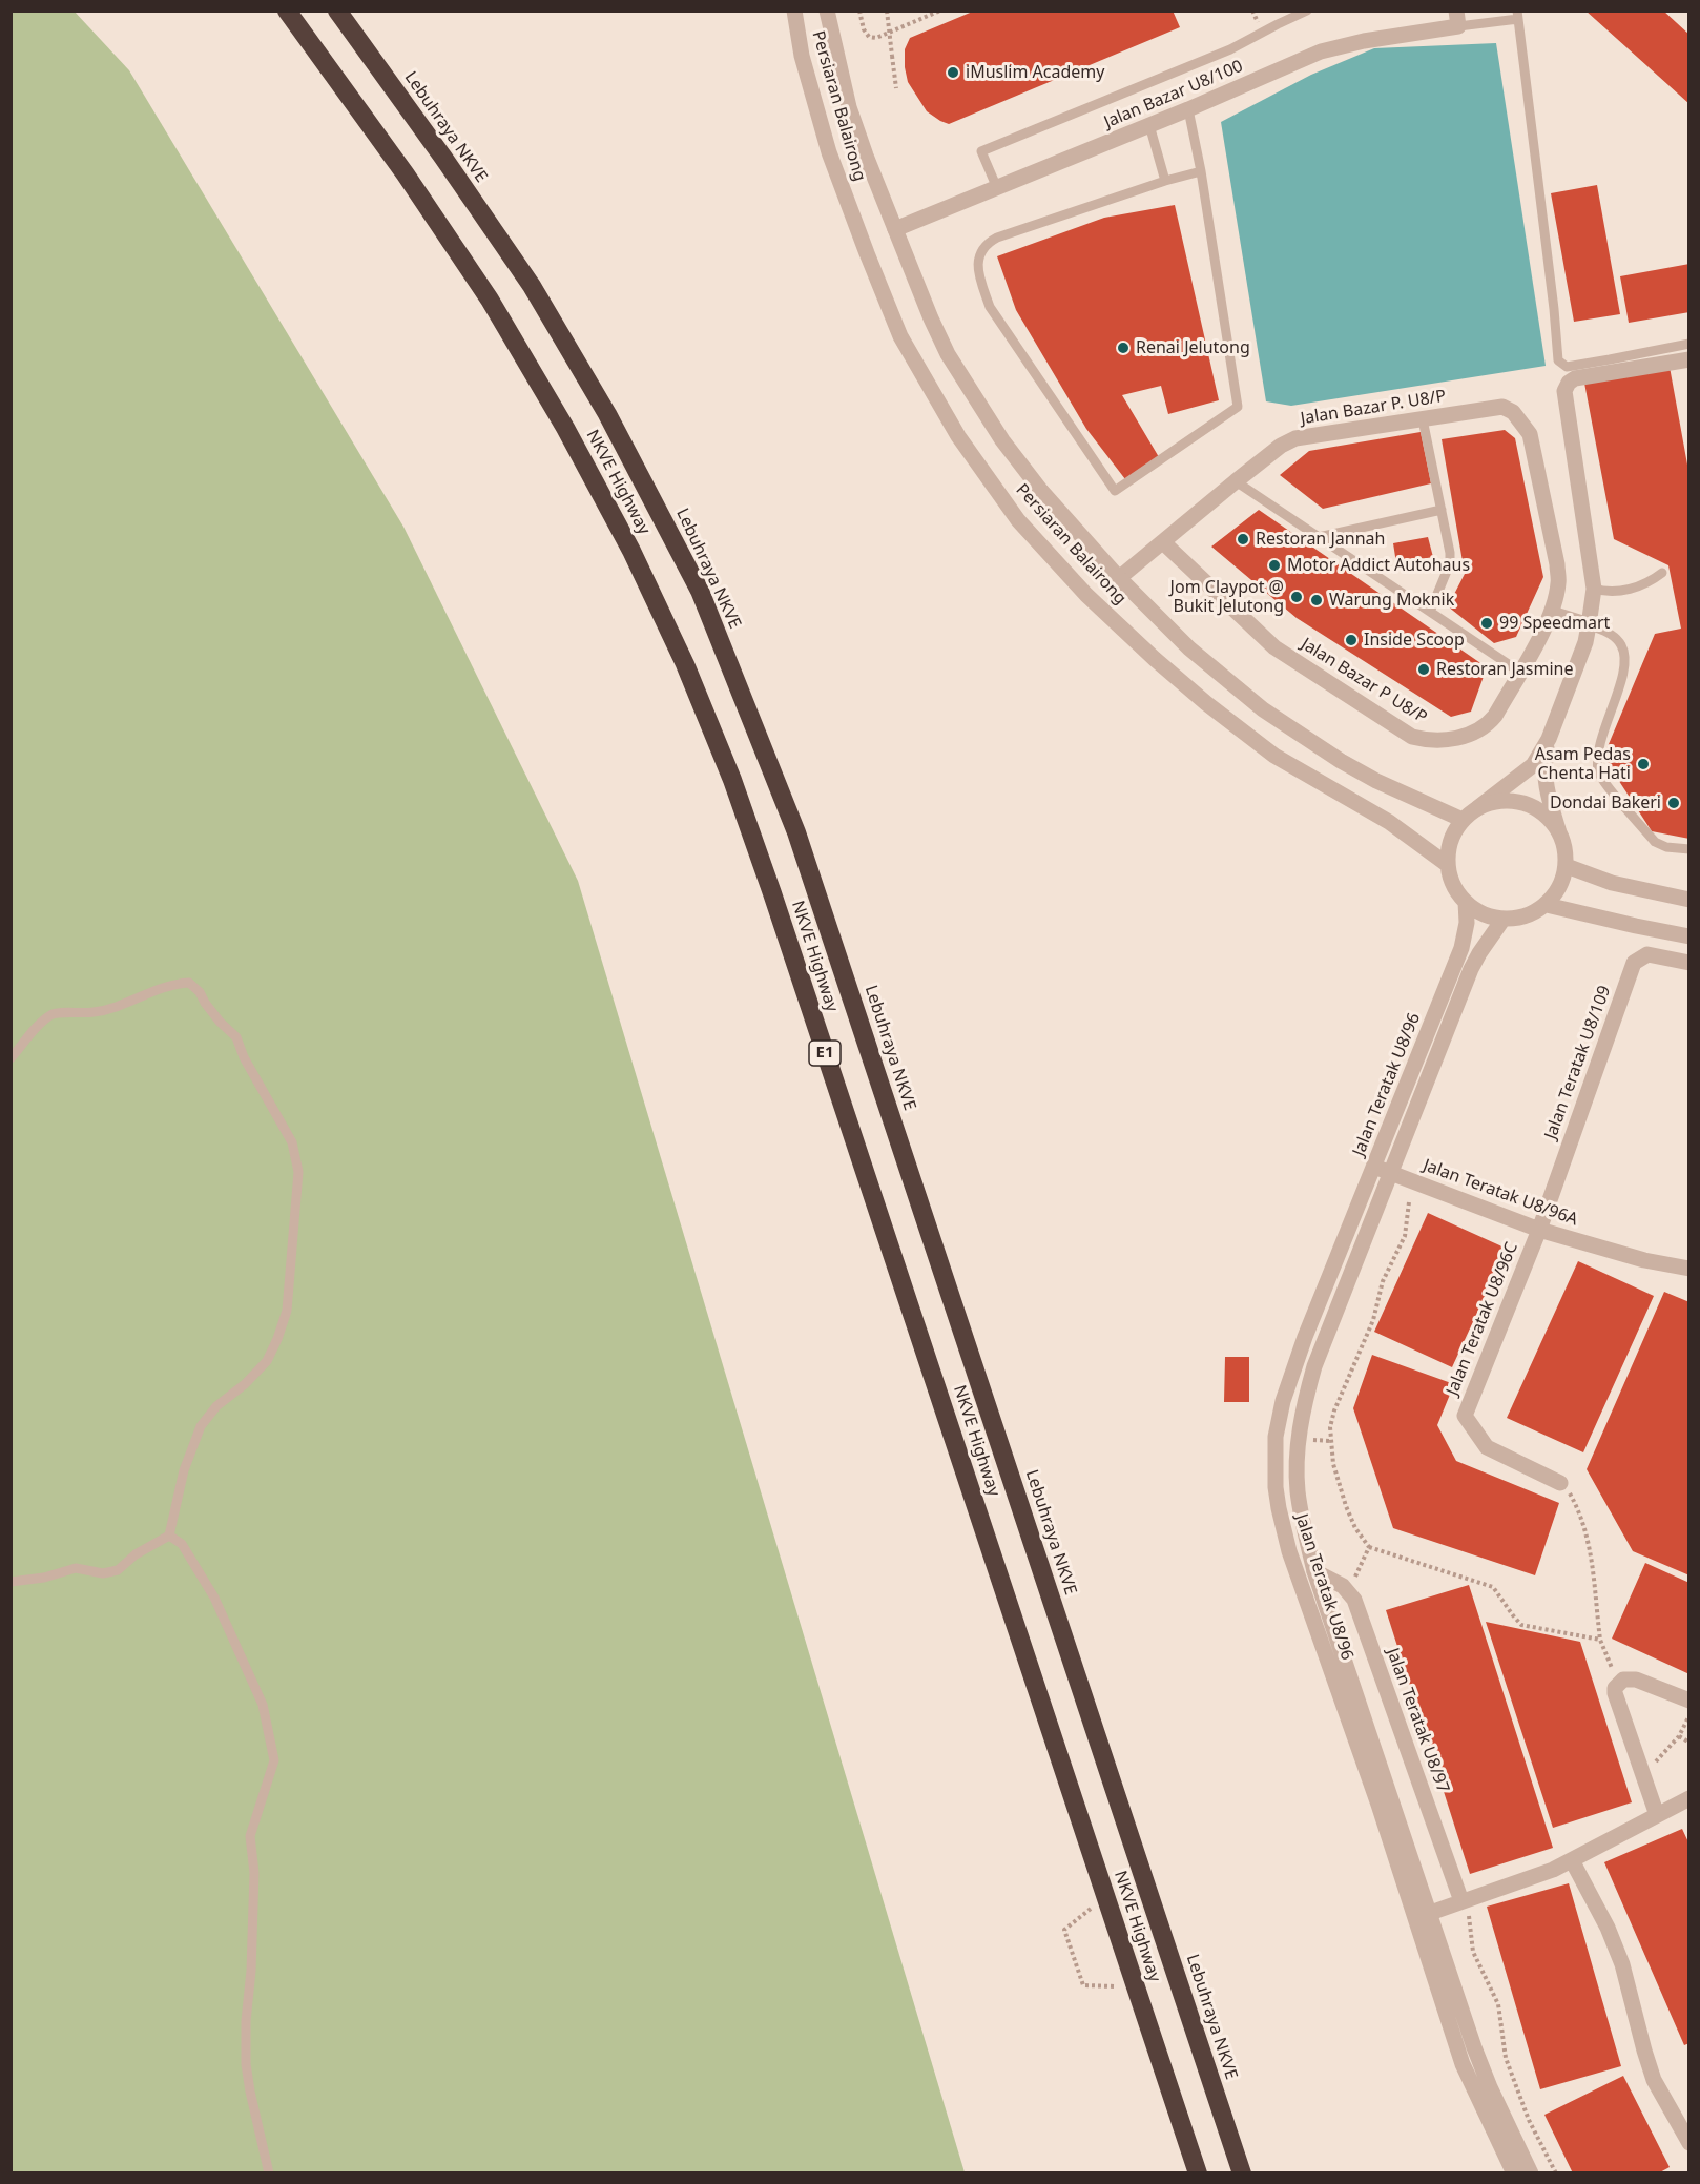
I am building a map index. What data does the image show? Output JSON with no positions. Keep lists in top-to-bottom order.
{
  "streets": {
    "highway": ["Lebuhraya NKVE", "NKVE Highway", "E1"],
    "street": [
      "Jalan Bazar U8/100",
      "Persiaran Balairong",
      "Jalan Bazar P. U8/P",
      "Jalan Bazar P U8/P",
      "Jalan Teratak U8/109",
      "Jalan Teratak U8/96",
      "Jalan Teratak U8/96A",
      "Jalan Teratak U8/96C",
      "Jalan Teratak U8/97"
    ]
  },
  "crossings": [
    ["Jalan Bazar U8/100", "Persiaran Balairong"],
    ["Persiaran Balairong", "Jalan Bazar P. U8/P"],
    ["Persiaran Balairong", "Jalan Teratak U8/96"],
    ["Jalan Bazar P. U8/P", "Jalan Bazar P U8/P"],
    ["Jalan Teratak U8/109", "Jalan Teratak U8/96A"],
    ["Jalan Teratak U8/109", "Jalan Teratak U8/96C"],
    ["Jalan Teratak U8/96", "Jalan Teratak U8/96A"],
    ["Jalan Teratak U8/96A", "Jalan Teratak U8/96C"]
  ],
  "places": [
    "iMuslim Academy",
    "Renai Jelutong",
    "Restoran Jannah",
    "Motor Addict Autohaus",
    "Jom Claypot @ Bukit Jelutong",
    "Warung Moknik",
    "99 Speedmart",
    "Inside Scoop",
    "Restoran Jasmine",
    "Asam Pedas Chenta Hati",
    "Dondai Bakeri"
  ]
}
